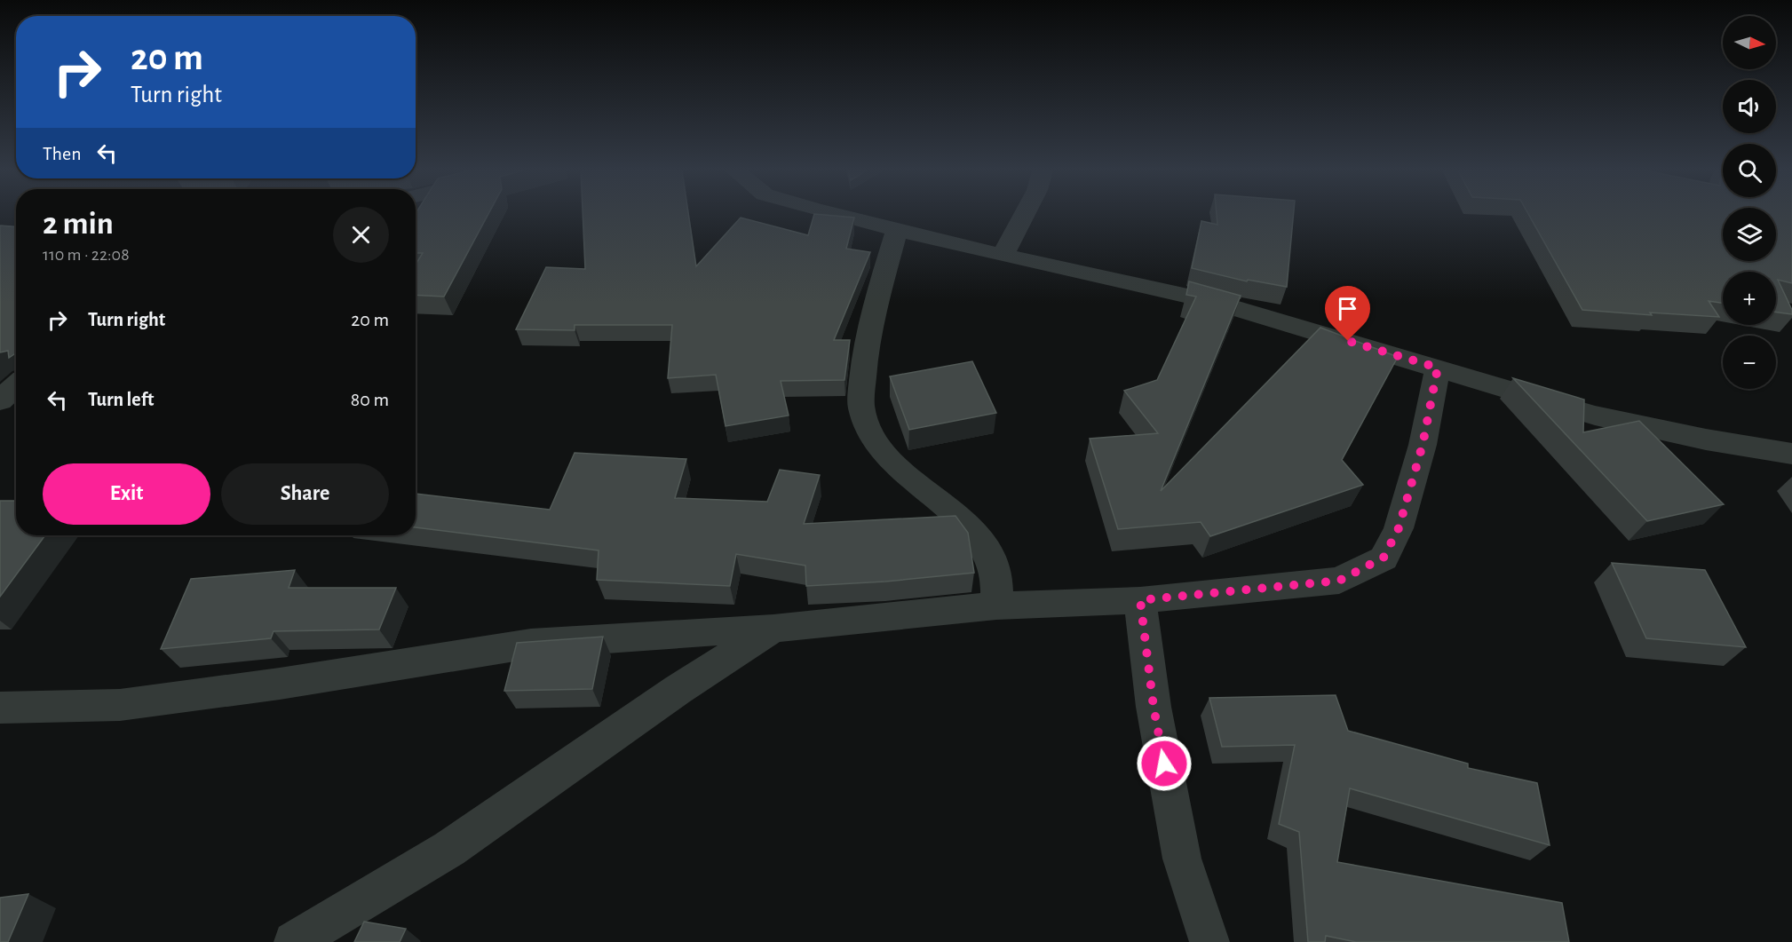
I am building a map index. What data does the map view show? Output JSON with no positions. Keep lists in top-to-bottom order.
{
  "north": "right",
  "page": {
    "map_buttons": ["+", "−"],
    "turn": ["20 m", "Turn right"],
    "then": "Then",
    "heading": ["2 min", "110 m · 22:08"],
    "list": [
      {
        "name": "Turn right",
        "value": "20 m"
      },
      {
        "name": "Turn left",
        "value": "80 m"
      }
    ],
    "buttons": ["Exit", "Share"]
  }
}
